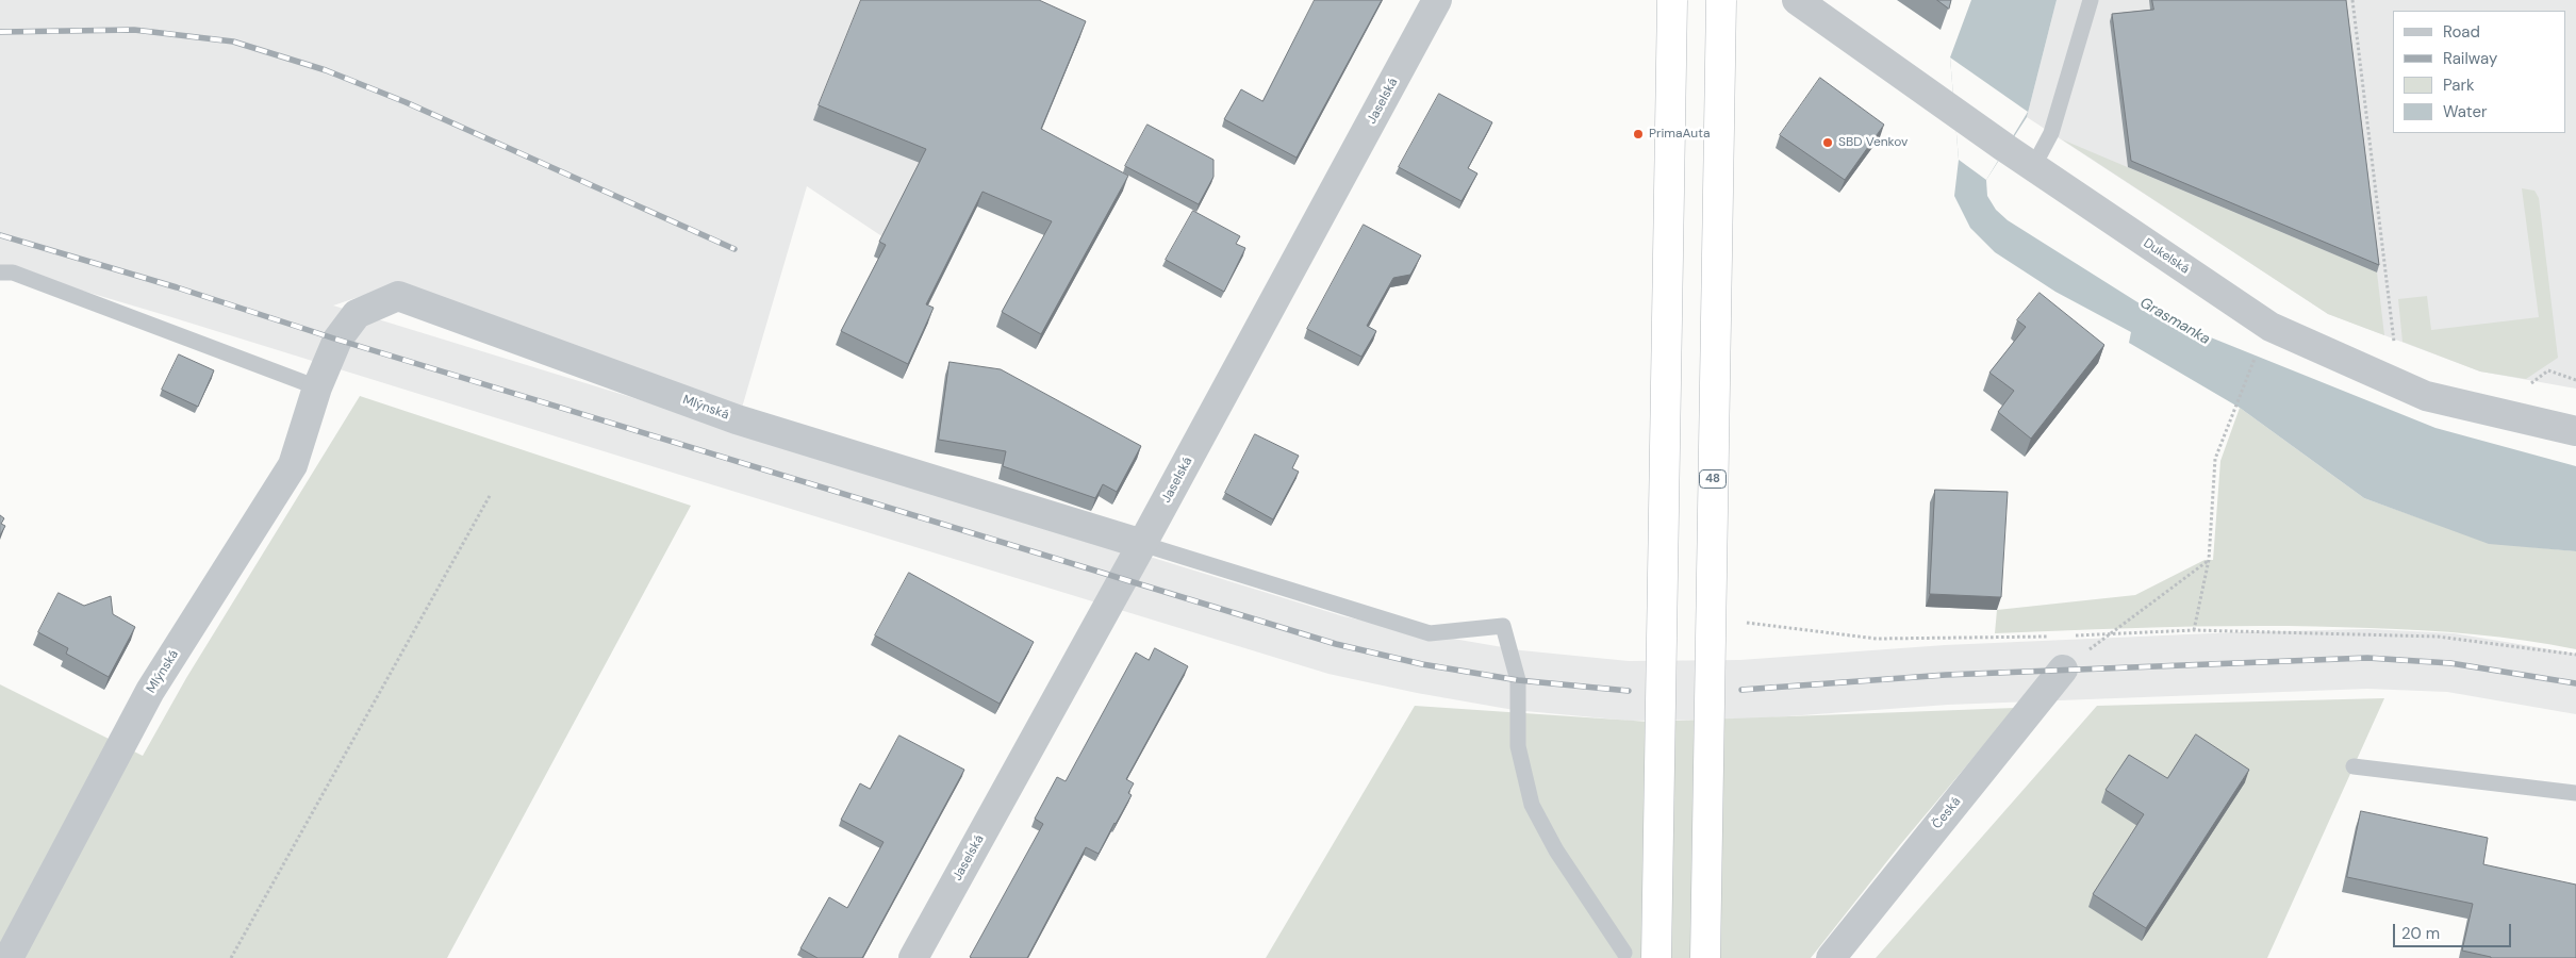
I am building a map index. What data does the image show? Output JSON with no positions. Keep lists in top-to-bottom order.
{
  "streets": {
    "highway": ["48"],
    "street": [
      "Jaselská",
      "Dukelská",
      "Mlýnská",
      "Česká"
    ]
  },
  "crossings": [
    ["Jaselská", "Mlýnská"]
  ],
  "water": ["Grasmanka"],
  "places": ["PrimaAuta", "SBD Venkov"],
  "legend": [
    "Road",
    "Railway",
    "Park",
    "Water"
  ],
  "scale_bar": "20 m"
}
